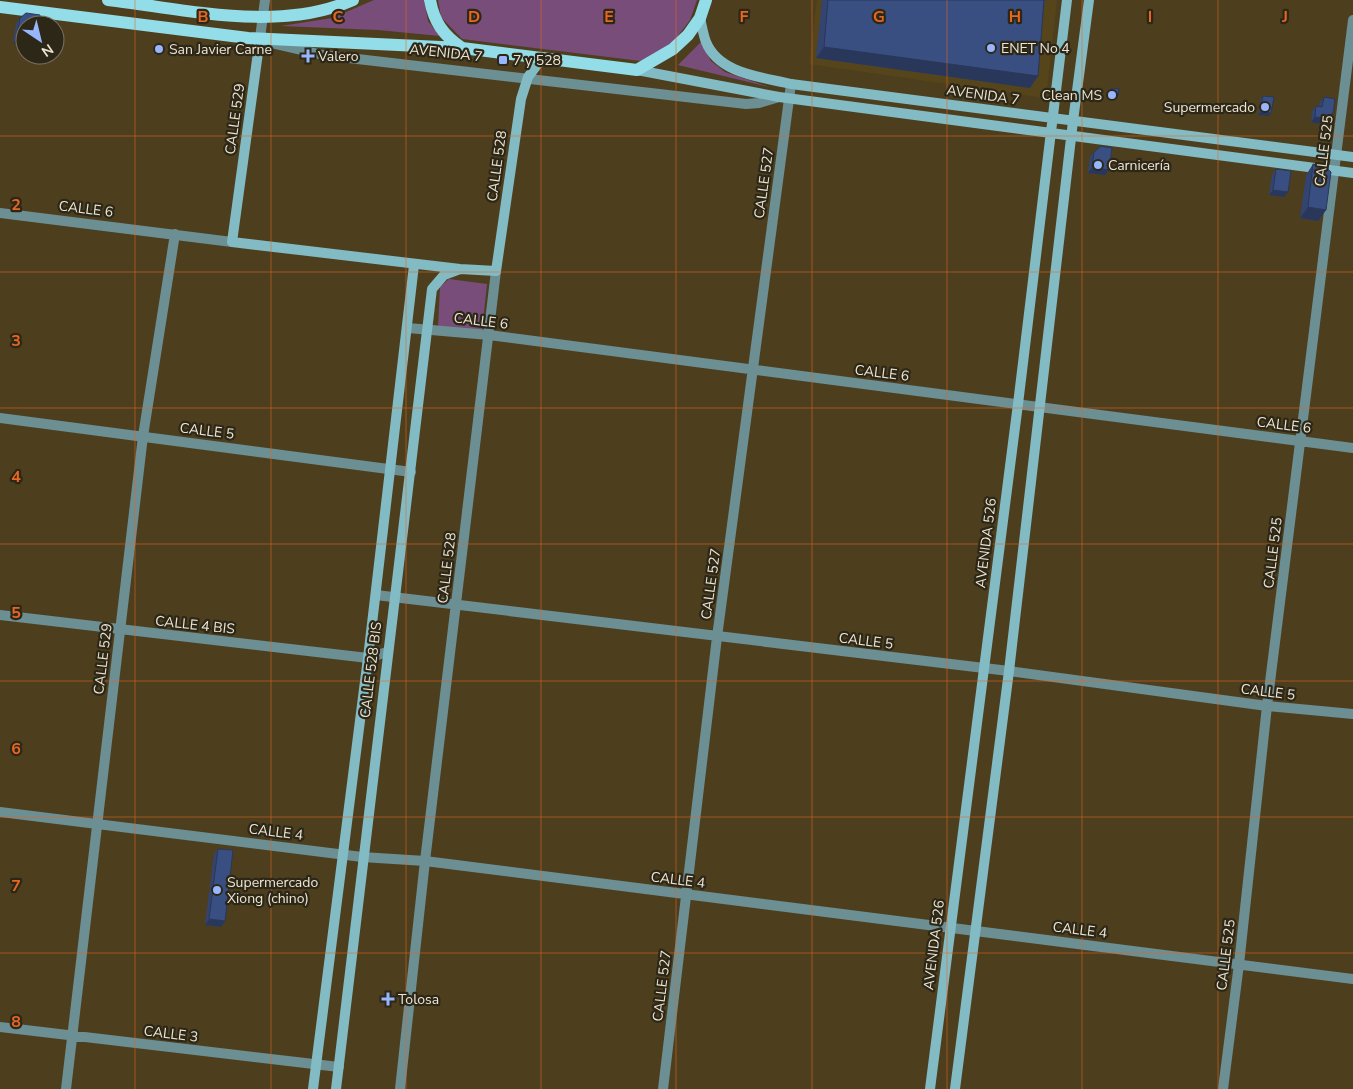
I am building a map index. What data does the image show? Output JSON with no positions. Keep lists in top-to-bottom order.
{
  "streets": {
    "main road": [
      "AVENIDA 7",
      "CALLE 529",
      "CALLE 528",
      "CALLE 6",
      "AVENIDA 526",
      "CALLE 528 BIS"
    ],
    "street": [
      "CALLE 525",
      "CALLE 527",
      "CALLE 5",
      "CALLE 4 BIS",
      "CALLE 4",
      "CALLE 3"
    ]
  },
  "crossings": [
    ["AVENIDA 7", "CALLE 529"],
    ["AVENIDA 7", "CALLE 525"],
    ["AVENIDA 7", "CALLE 528"],
    ["AVENIDA 7", "CALLE 527"],
    ["AVENIDA 7", "AVENIDA 526"],
    ["CALLE 529", "CALLE 6"],
    ["CALLE 529", "CALLE 5"],
    ["CALLE 529", "CALLE 4 BIS"],
    ["CALLE 529", "CALLE 4"],
    ["CALLE 529", "CALLE 3"],
    ["CALLE 525", "CALLE 6"],
    ["CALLE 525", "CALLE 5"],
    ["CALLE 525", "CALLE 4"],
    ["CALLE 528", "CALLE 6"],
    ["CALLE 528", "CALLE 5"],
    ["CALLE 528", "CALLE 4"],
    ["CALLE 527", "CALLE 6"],
    ["CALLE 527", "CALLE 5"],
    ["CALLE 527", "CALLE 4"],
    ["CALLE 6", "AVENIDA 526"],
    ["CALLE 6", "CALLE 528 BIS"],
    ["CALLE 5", "AVENIDA 526"],
    ["CALLE 5", "CALLE 528 BIS"],
    ["AVENIDA 526", "CALLE 4"],
    ["CALLE 4 BIS", "CALLE 528 BIS"],
    ["CALLE 528 BIS", "CALLE 4"],
    ["CALLE 528 BIS", "CALLE 3"]
  ],
  "places": {
    "other": [
      "ENET No 4",
      "San Javier Carne",
      "Clean MS",
      "Supermercado",
      "Carnicería",
      "Supermercado Xiong (chino)"
    ],
    "health": ["Valero", "Tolosa"],
    "transit": ["7 y 528"]
  },
  "north": "bottom right",
  "grid": {
    "columns": [
      "B",
      "C",
      "D",
      "E",
      "F",
      "G",
      "H",
      "I",
      "J"
    ],
    "rows": [
      "2",
      "3",
      "4",
      "5",
      "6",
      "7",
      "8"
    ]
  }
}
